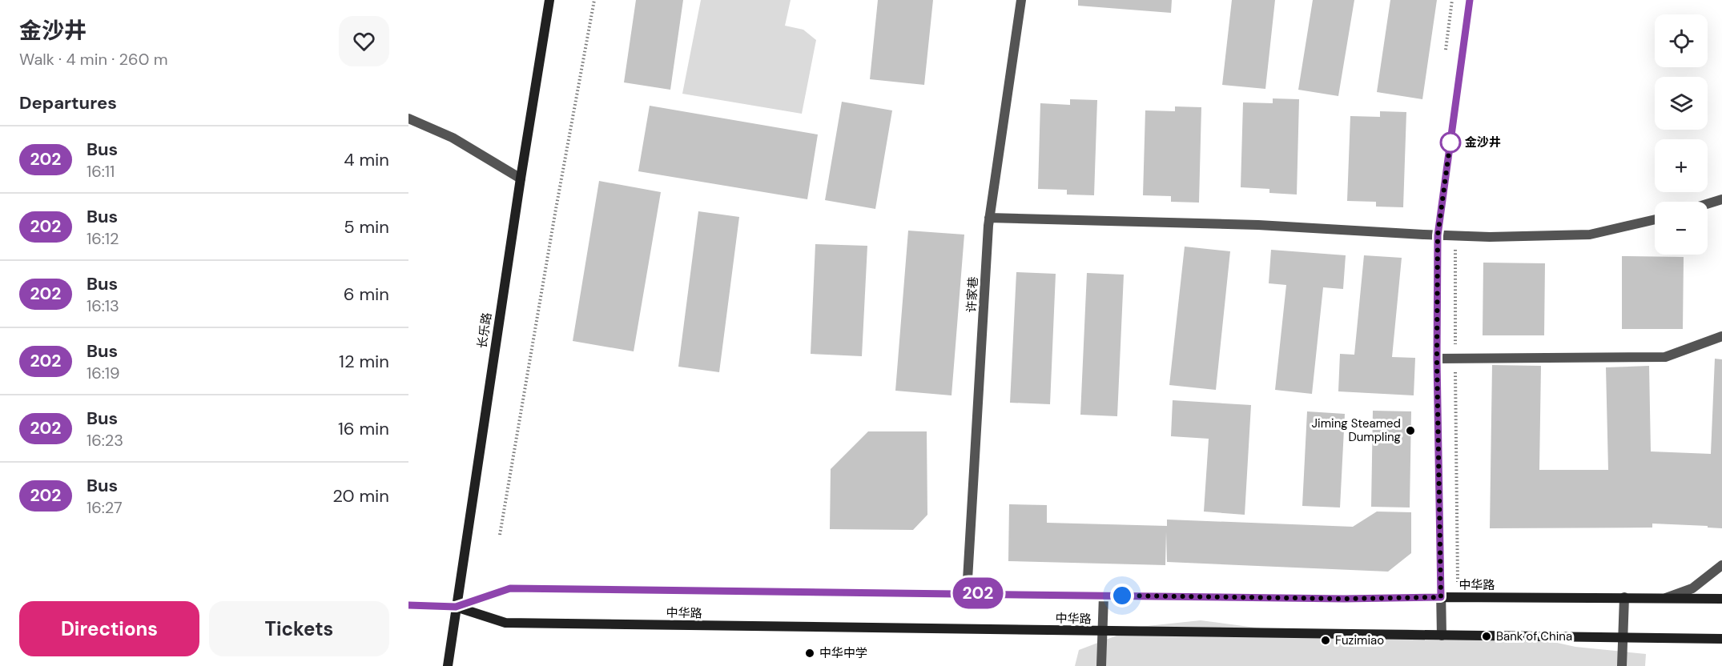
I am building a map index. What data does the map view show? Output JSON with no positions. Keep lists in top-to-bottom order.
{
  "streets": {
    "main road": ["长乐路", "中华路"],
    "street": ["许家巷"]
  },
  "crossings": [
    ["许家巷", "中华路"],
    ["长乐路", "中华路"]
  ],
  "places": [
    "金沙井",
    "Jiming Steamed Dumpling",
    "Bank of China",
    "Fuzimiao",
    "中华中学"
  ],
  "lines": ["bus line 202"],
  "page": {
    "heading": [
      ["金沙井", "Walk · 4 min · 260 m"],
      "Departures"
    ],
    "on_map": "202",
    "map_buttons": ["+", "−"],
    "list": [
      {
        "mark": "202",
        "name": "Bus",
        "note": "16:11",
        "value": "4 min"
      },
      {
        "mark": "202",
        "name": "Bus",
        "note": "16:12",
        "value": "5 min"
      },
      {
        "mark": "202",
        "name": "Bus",
        "note": "16:13",
        "value": "6 min"
      },
      {
        "mark": "202",
        "name": "Bus",
        "note": "16:19",
        "value": "12 min"
      },
      {
        "mark": "202",
        "name": "Bus",
        "note": "16:23",
        "value": "16 min"
      },
      {
        "mark": "202",
        "name": "Bus",
        "note": "16:27",
        "value": "20 min"
      }
    ],
    "buttons": ["Directions", "Tickets"]
  }
}
